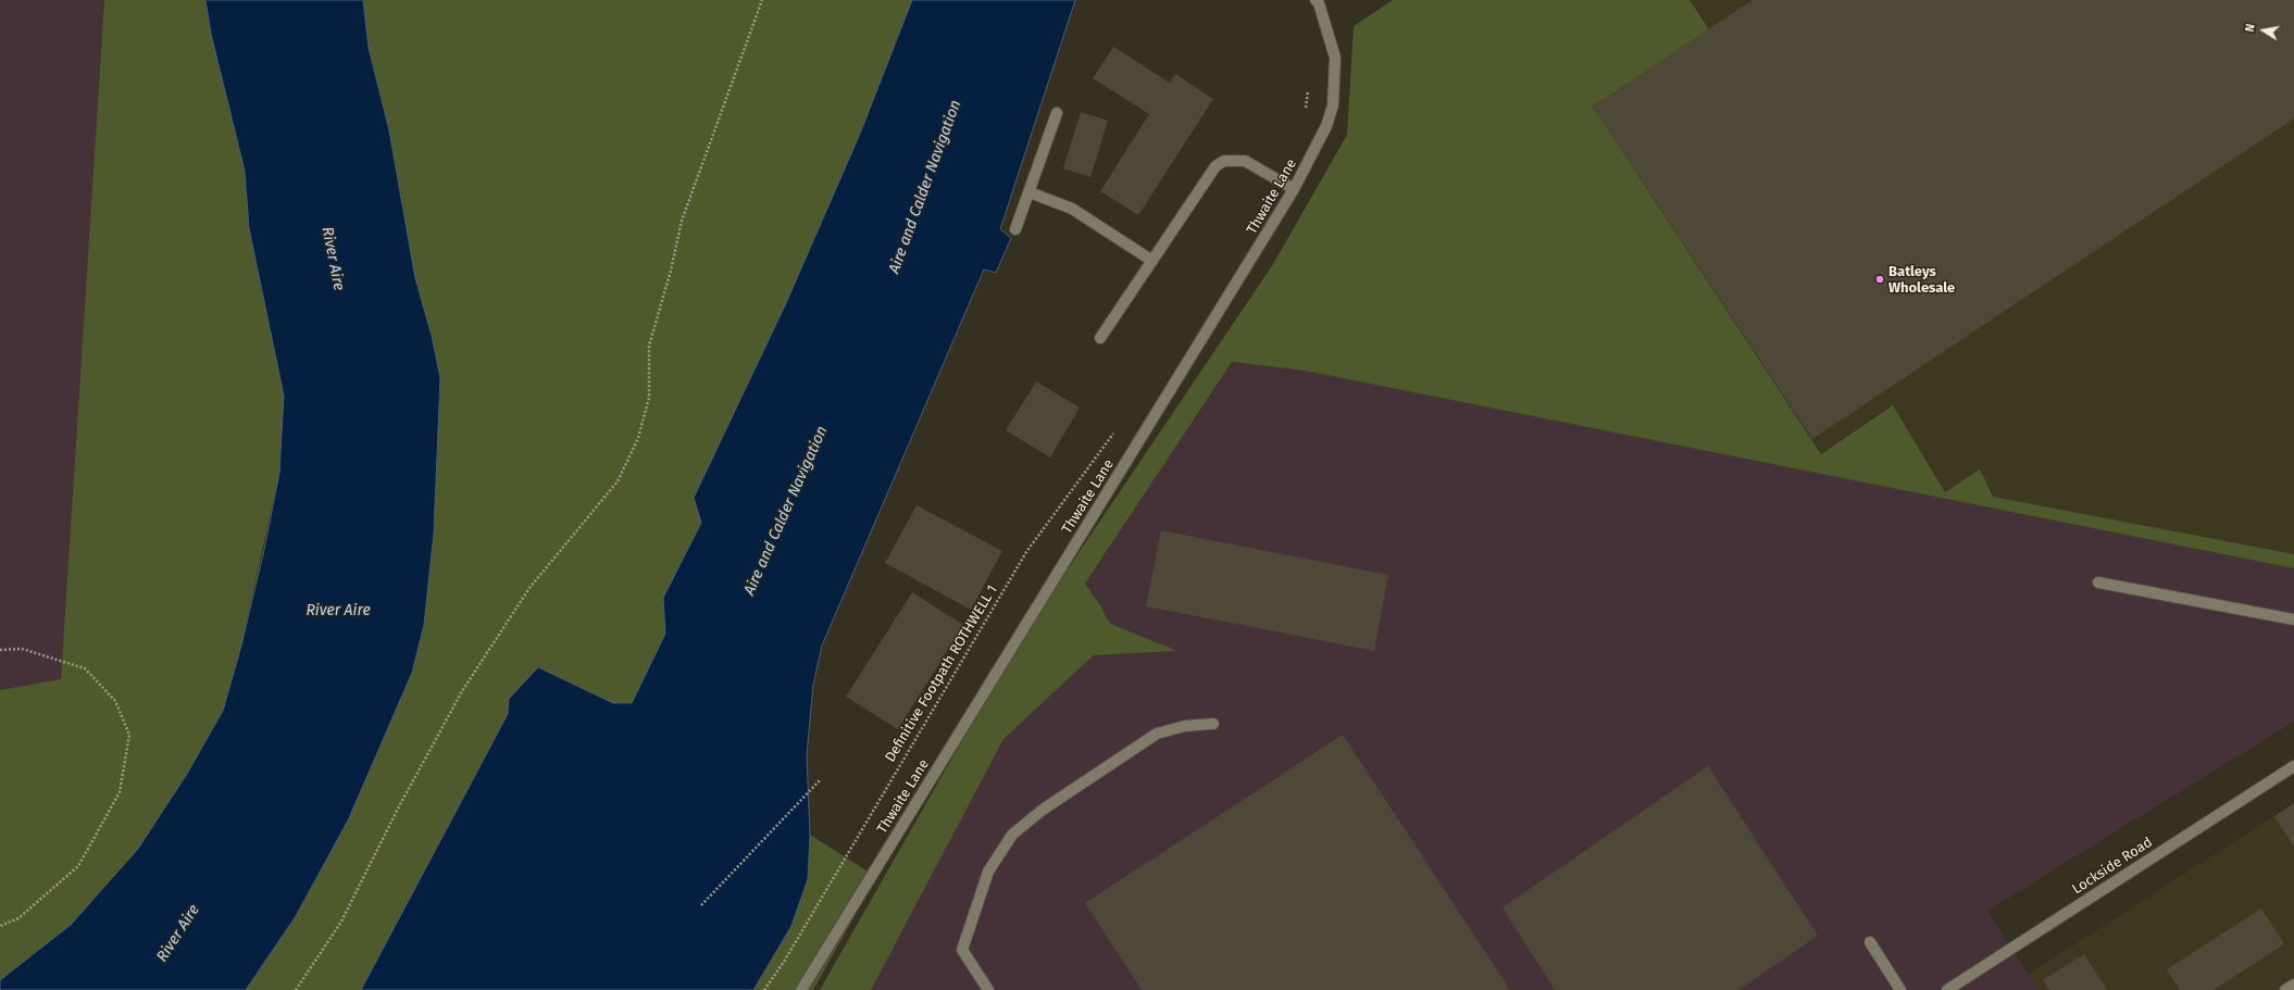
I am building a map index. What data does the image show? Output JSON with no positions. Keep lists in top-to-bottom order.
{
  "streets": {
    "street": ["Thwaite Lane", "Lockside Road"],
    "path": ["Definitive Footpath ROTHWELL 1"]
  },
  "water": ["Aire and Calder Navigation", "River Aire"],
  "places": ["Batleys Wholesale"],
  "north": "left"
}
